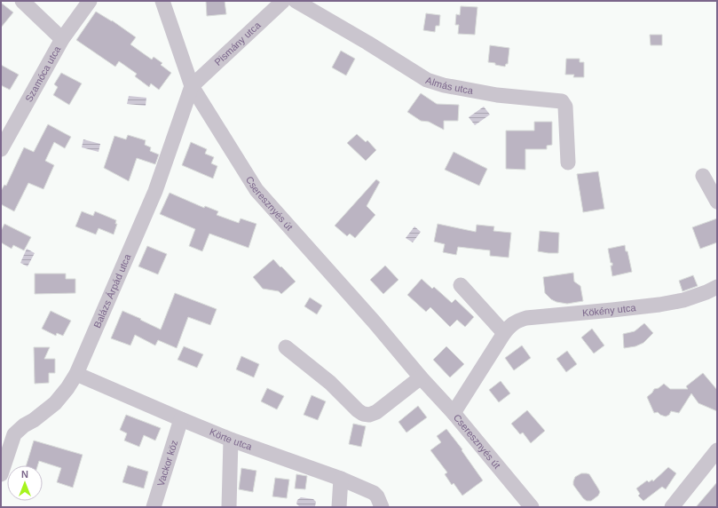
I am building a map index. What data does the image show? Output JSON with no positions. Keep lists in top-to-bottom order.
{
  "streets": {
    "street": [
      "Pismány utca",
      "Szamóca utca",
      "Almás utca",
      "Cseresznyés út",
      "Balázs Árpád utca",
      "Kökény utca",
      "Körte utca",
      "Vackor köz"
    ]
  },
  "crossings": [
    ["Pismány utca", "Cseresznyés út"],
    ["Pismány utca", "Balázs Árpád utca"],
    ["Cseresznyés út", "Balázs Árpád utca"],
    ["Cseresznyés út", "Kökény utca"],
    ["Balázs Árpád utca", "Körte utca"],
    ["Körte utca", "Vackor köz"]
  ],
  "north": "top"
}
